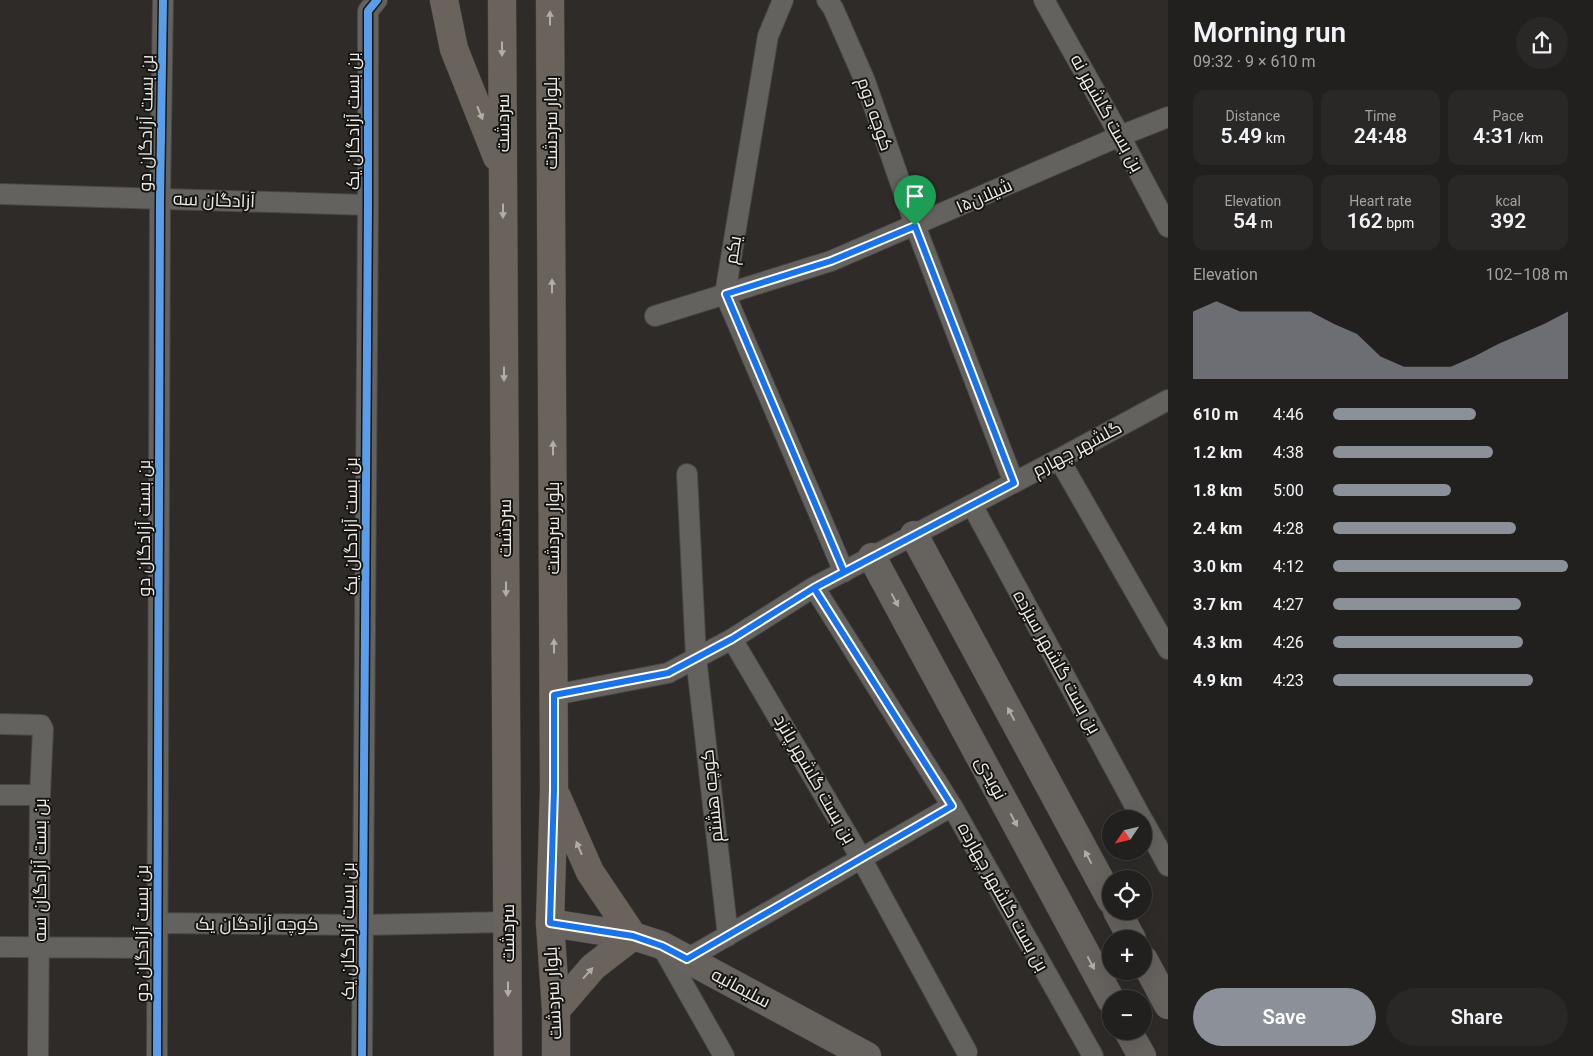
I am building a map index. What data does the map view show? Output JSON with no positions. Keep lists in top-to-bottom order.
{
  "streets": {
    "main road": ["سردشت", "بلوار سردشت"],
    "street": [
      "بن بست گلشهر نه",
      "کوچه دوم",
      "بن بست آزادگان یک",
      "بن بست آزادگان دو",
      "شیلان۱۵",
      "آزادگان سه",
      "یکم",
      "گلشهر چهارم",
      "بن بست گلشهر سیزده",
      "نویدی",
      "بن بست گلشهر پانزد",
      "کوچه هشتم",
      "بن بست آزادگان سه",
      "بن بست گلشهر چهارده",
      "کوچه آزادگان یک",
      "سلیمانیه"
    ]
  },
  "crossings": [
    ["بن بست گلشهر نه", "شیلان۱۵"],
    ["کوچه دوم", "شیلان۱۵"],
    ["کوچه دوم", "گلشهر چهارم"],
    ["بن بست آزادگان یک", "آزادگان سه"],
    ["بن بست آزادگان یک", "کوچه آزادگان یک"],
    ["بن بست آزادگان دو", "آزادگان سه"],
    ["بن بست آزادگان دو", "کوچه آزادگان یک"],
    ["سردشت", "کوچه آزادگان یک"],
    ["بلوار سردشت", "گلشهر چهارم"],
    ["بلوار سردشت", "سلیمانیه"],
    ["شیلان۱۵", "یکم"],
    ["گلشهر چهارم", "بن بست گلشهر سیزده"],
    ["گلشهر چهارم", "نویدی"],
    ["گلشهر چهارم", "بن بست گلشهر پانزد"],
    ["گلشهر چهارم", "کوچه هشتم"],
    ["گلشهر چهارم", "بن بست گلشهر چهارده"]
  ],
  "one_way": ["سردشت", "بلوار سردشت"],
  "north": "bottom left",
  "page": {
    "heading": ["Morning run", "09:32 · 9 × 610 m"],
    "stats": [
      ["Distance", "5.49 km"],
      ["Time", "24:48"],
      ["Pace", "4:31 /km"],
      ["Elevation", "54 m"],
      ["Heart rate", "162 bpm"],
      ["kcal", "392"]
    ],
    "chart": ["Elevation", "102–108 m"],
    "list": [
      {
        "name": "610 m",
        "note": "4:46"
      },
      {
        "name": "1.2 km",
        "note": "4:38"
      },
      {
        "name": "1.8 km",
        "note": "5:00"
      },
      {
        "name": "2.4 km",
        "note": "4:28"
      },
      {
        "name": "3.0 km",
        "note": "4:12"
      },
      {
        "name": "3.7 km",
        "note": "4:27"
      },
      {
        "name": "4.3 km",
        "note": "4:26"
      },
      {
        "name": "4.9 km",
        "note": "4:23"
      }
    ],
    "map_buttons": ["+", "−"],
    "buttons": ["Save", "Share"]
  }
}
